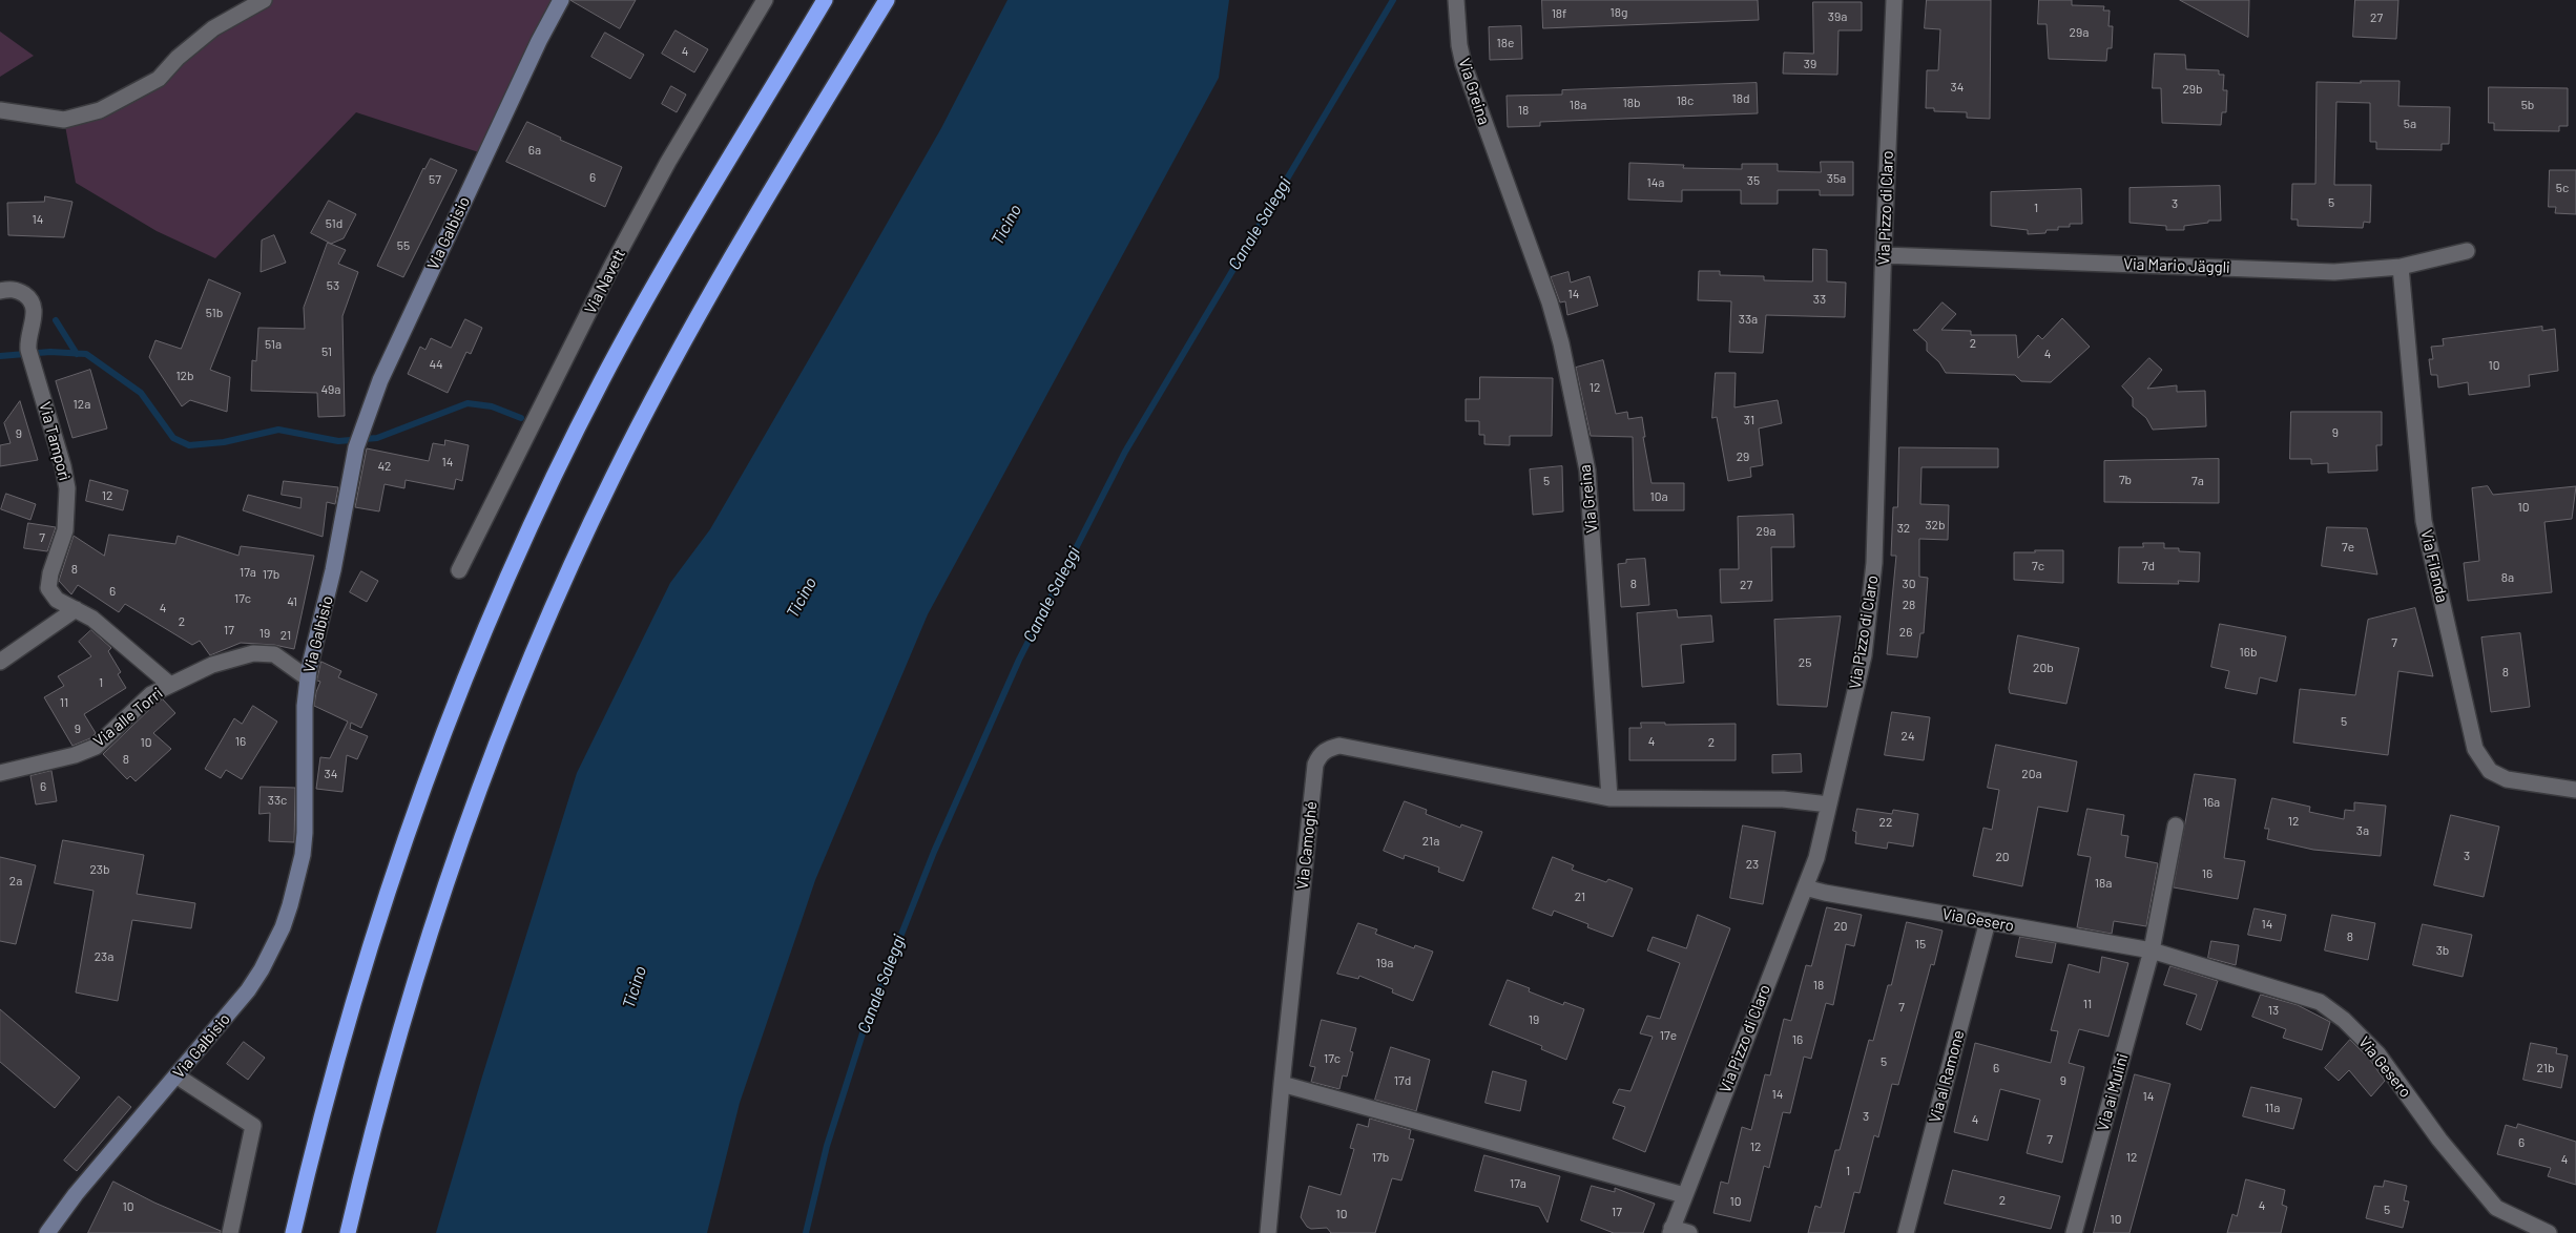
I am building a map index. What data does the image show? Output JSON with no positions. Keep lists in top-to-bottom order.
{
  "streets": {
    "street": [
      "Via Greina",
      "Via Pizzo di Claro",
      "Via Galbisio",
      "Via Mario Jäggli",
      "Via Navett",
      "Via Tamporì",
      "Via Filanda",
      "Via alle Torri",
      "Via Camoghé",
      "Via Gesero",
      "Via al Ramone",
      "Via ai Mulini"
    ]
  },
  "crossings": [
    ["Via Greina", "Via Camoghé"],
    ["Via Pizzo di Claro", "Via Mario Jäggli"],
    ["Via Pizzo di Claro", "Via Gesero"],
    ["Via Galbisio", "Via alle Torri"],
    ["Via Mario Jäggli", "Via Filanda"],
    ["Via Tamporì", "Via alle Torri"],
    ["Via Gesero", "Via al Ramone"],
    ["Via Gesero", "Via ai Mulini"]
  ],
  "water": ["Canale Saleggi", "Ticino"],
  "house_numbers": [
    "18g",
    "18f",
    "39a",
    "27",
    "29a",
    "18e",
    "4",
    "39",
    "34",
    "29b",
    "18d",
    "18c",
    "18b",
    "18a",
    "5b",
    "18",
    "5a",
    "6a",
    "6",
    "35a",
    "57",
    "35",
    "14a",
    "5c",
    "5",
    "3",
    "1",
    "14",
    "51d",
    "55",
    "53",
    "14",
    "33",
    "51b",
    "33a",
    "2",
    "51a",
    "51",
    "4",
    "44",
    "10",
    "12b",
    "12",
    "49a",
    "12a",
    "31",
    "9",
    "9",
    "29",
    "14",
    "42",
    "7b",
    "5",
    "7a",
    "12",
    "10a",
    "10",
    "32b",
    "32",
    "29a",
    "7",
    "7e",
    "7c",
    "7d",
    "8",
    "17a",
    "17b",
    "8a",
    "8",
    "30",
    "27",
    "6",
    "17c",
    "41",
    "28",
    "4",
    "2",
    "17",
    "26",
    "19",
    "21",
    "7",
    "16b",
    "25",
    "20b",
    "8",
    "1",
    "11",
    "5",
    "9",
    "24",
    "16",
    "4",
    "10",
    "2",
    "8",
    "34",
    "20a",
    "6",
    "33c",
    "16a",
    "12",
    "22",
    "3a",
    "21a",
    "3",
    "20",
    "23",
    "23b",
    "16",
    "2a",
    "18a",
    "21",
    "14",
    "20",
    "8",
    "15",
    "3b",
    "23a",
    "19a",
    "18",
    "11",
    "7",
    "13",
    "19",
    "17e",
    "16",
    "17c",
    "5",
    "6",
    "21b",
    "17d",
    "9",
    "14",
    "14",
    "11a",
    "3",
    "4",
    "7",
    "6",
    "12",
    "17b",
    "12",
    "4",
    "1",
    "17a",
    "2",
    "10",
    "4",
    "10",
    "5",
    "17",
    "10",
    "10"
  ]
}
